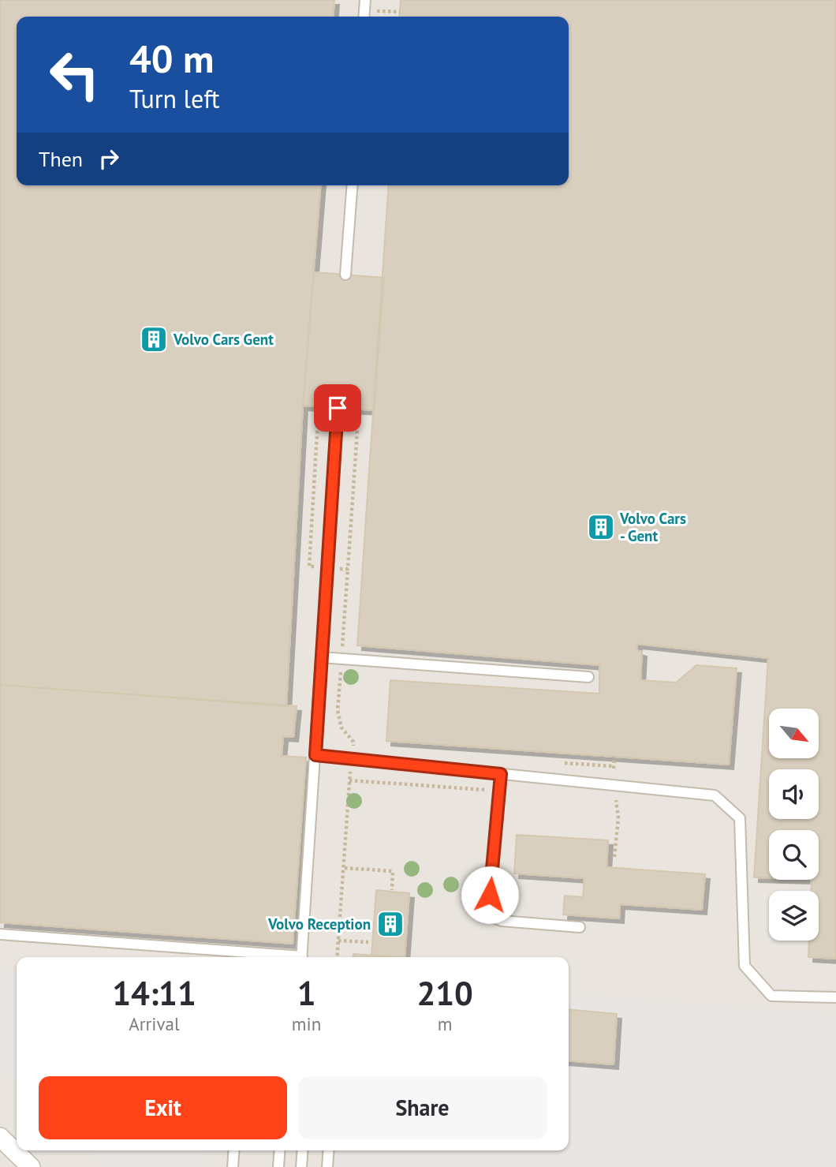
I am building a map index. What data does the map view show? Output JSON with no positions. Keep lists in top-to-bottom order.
{
  "places": {
    "building": ["Volvo Cars Gent", "Volvo Cars - Gent", "Volvo Reception"]
  },
  "north": "bottom right",
  "page": {
    "turn": ["40 m", "Turn left"],
    "then": "Then",
    "eta": [
      "14:11",
      "Arrival",
      "1",
      "min",
      "210",
      "m"
    ],
    "buttons": ["Exit", "Share"]
  }
}
